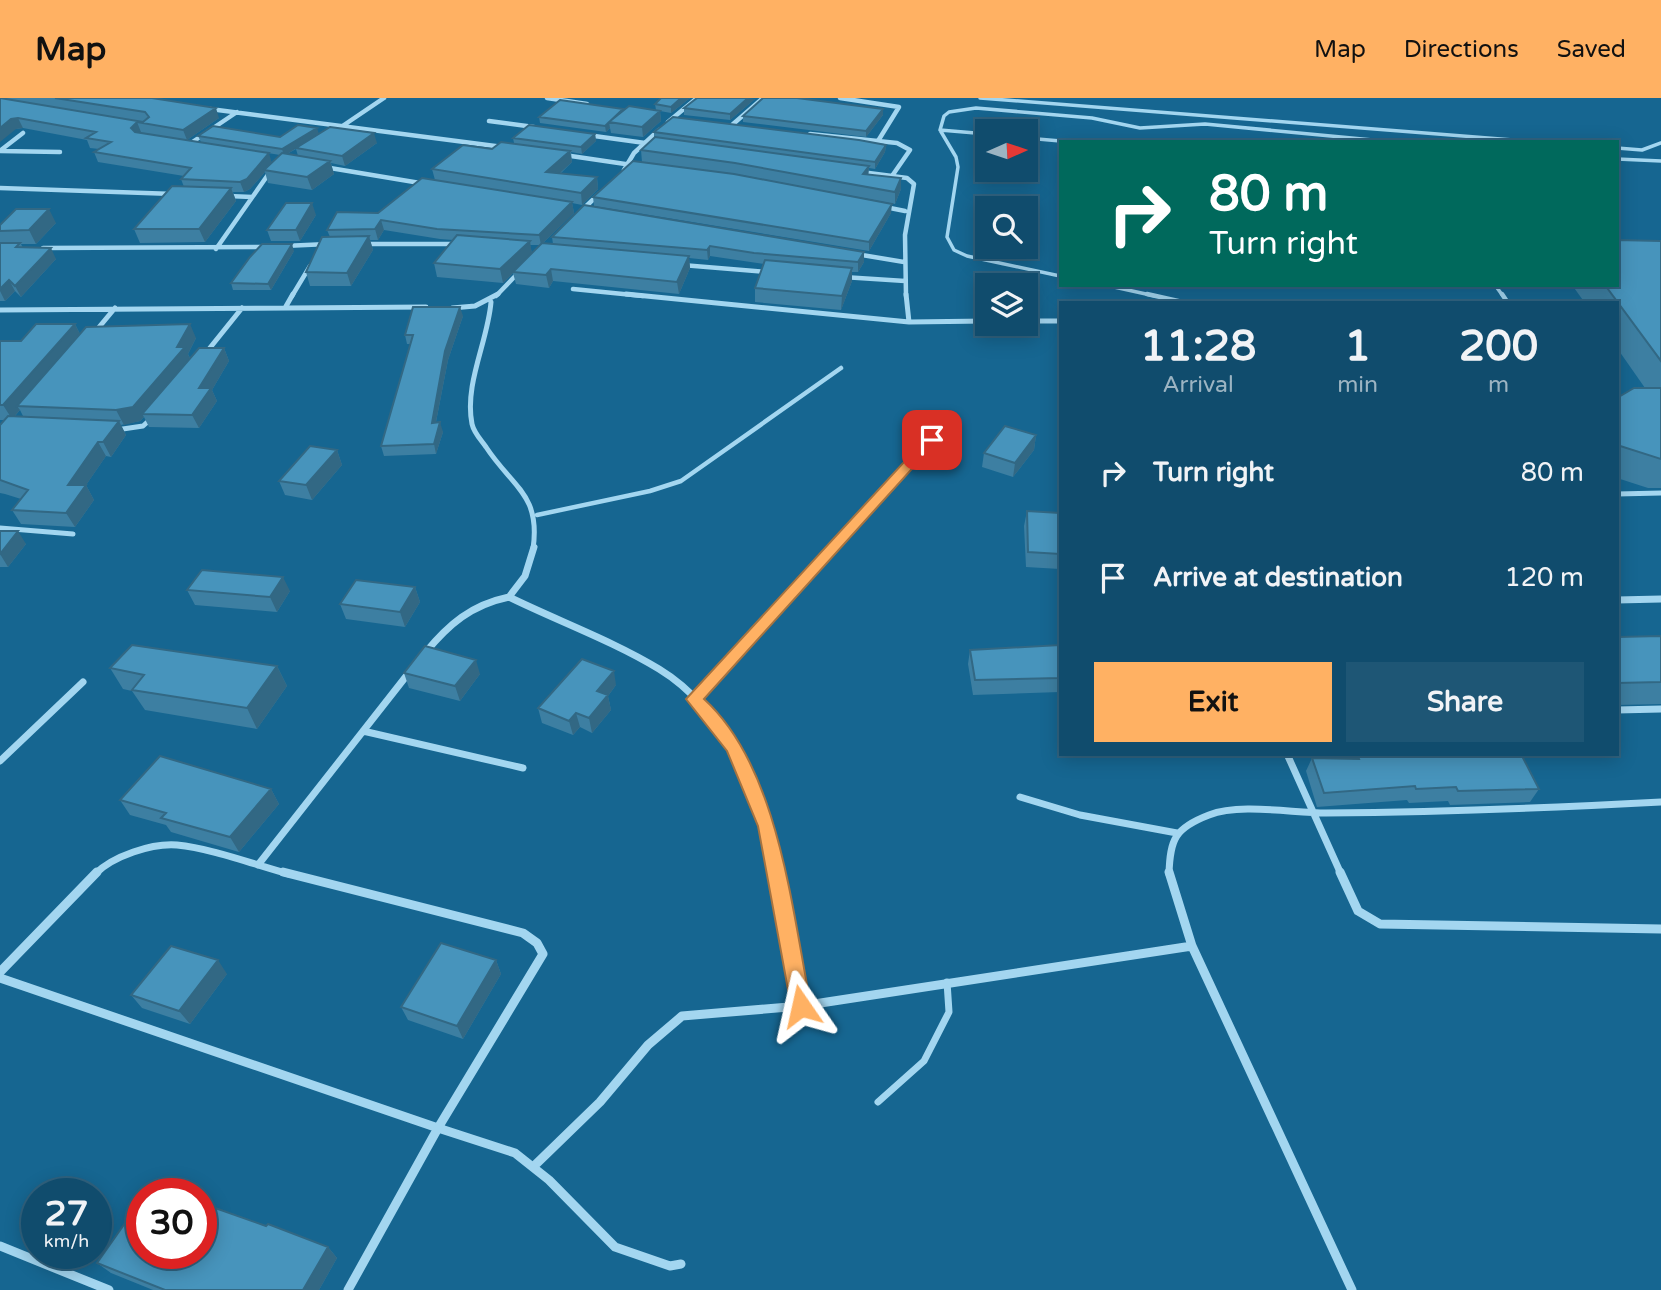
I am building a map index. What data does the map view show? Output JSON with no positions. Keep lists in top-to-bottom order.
{
  "north": "right",
  "page": {
    "header": "Map",
    "nav": ["Map", "Directions", "Saved"],
    "turn": ["80 m", "Turn right"],
    "eta": [
      "11:28",
      "Arrival",
      "1",
      "min",
      "200",
      "m"
    ],
    "list": [
      {
        "name": "Turn right",
        "value": "80 m"
      },
      {
        "name": "Arrive at destination",
        "value": "120 m"
      }
    ],
    "buttons": ["Exit", "Share"],
    "speed": "27 km/h",
    "limit": "30"
  }
}
